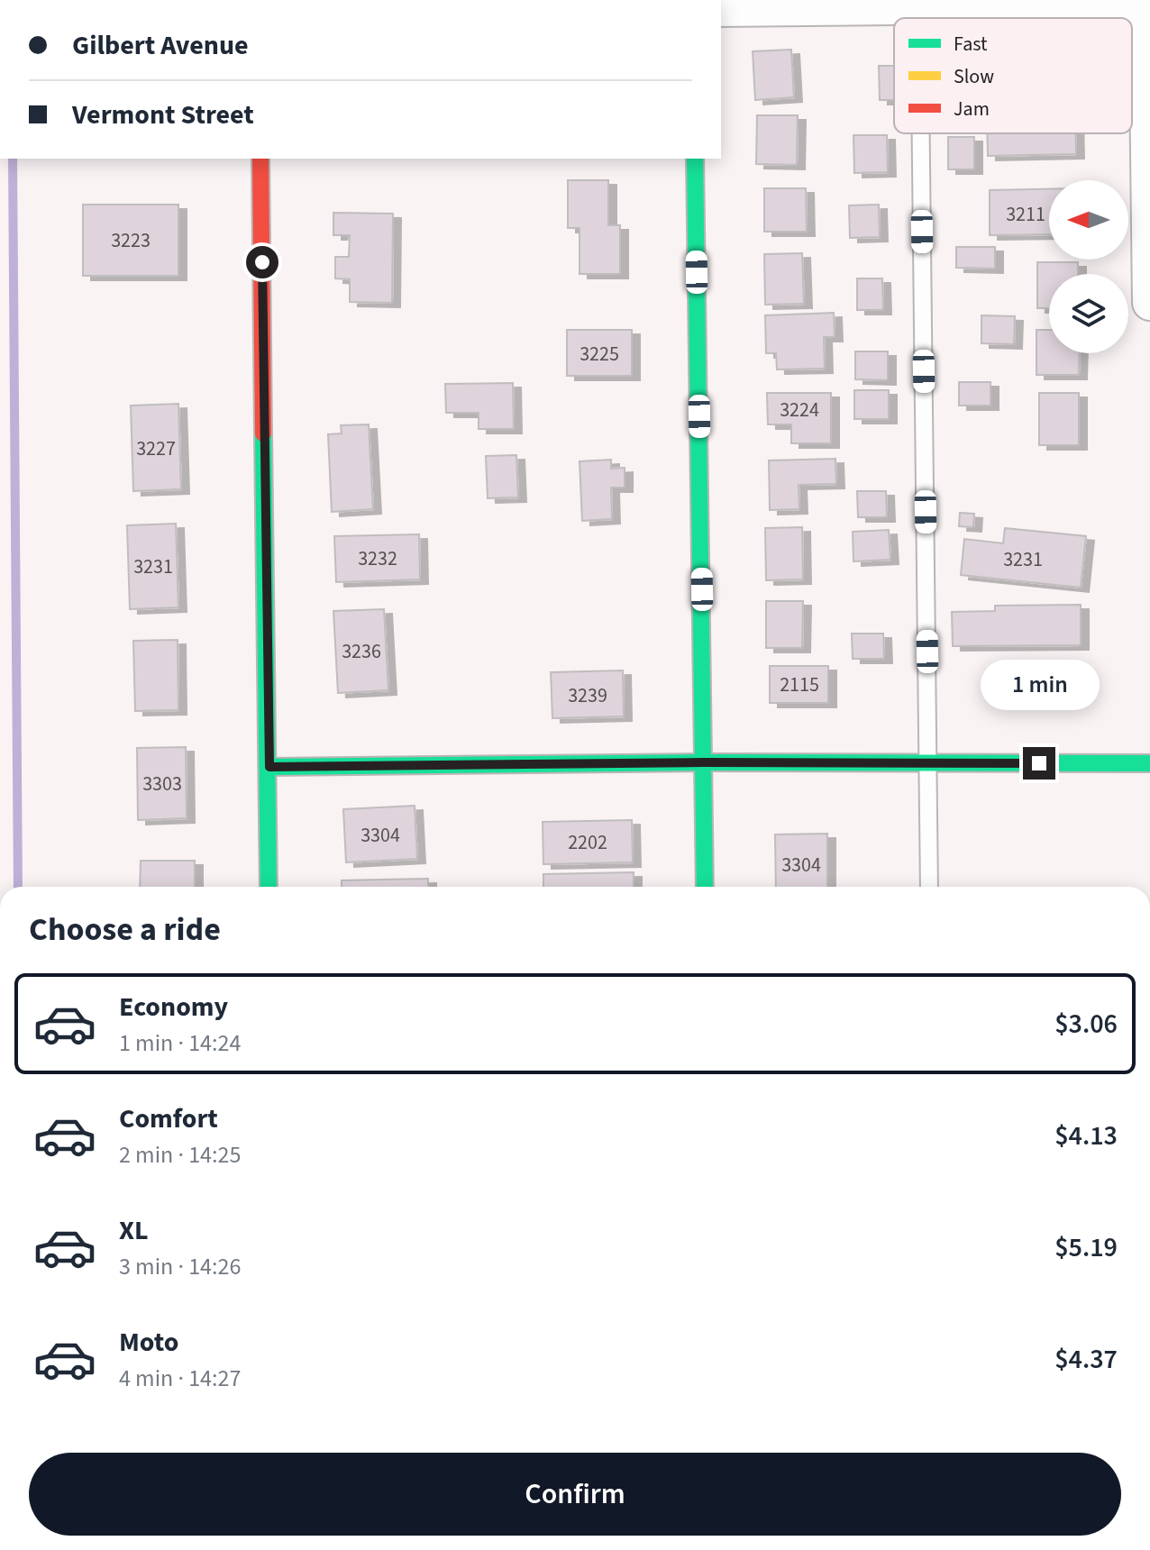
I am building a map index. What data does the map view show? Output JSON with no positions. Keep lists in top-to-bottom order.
{
  "house_numbers": [
    "3211",
    "3223",
    "3225",
    "3224",
    "3227",
    "3232",
    "3231",
    "3231",
    "3236",
    "2115",
    "3239",
    "3303",
    "3304",
    "2202",
    "3304"
  ],
  "legend": ["Fast", "Slow", "Jam"],
  "north": "left",
  "page": {
    "banner": ["Gilbert Avenue", "Vermont Street"],
    "bubble": "1 min",
    "heading": "Choose a ride",
    "list": [
      {
        "name": "Economy",
        "note": "1 min · 14:24",
        "value": "$3.06"
      },
      {
        "name": "Comfort",
        "note": "2 min · 14:25",
        "value": "$4.13"
      },
      {
        "name": "XL",
        "note": "3 min · 14:26",
        "value": "$5.19"
      },
      {
        "name": "Moto",
        "note": "4 min · 14:27",
        "value": "$4.37"
      }
    ],
    "buttons": "Confirm"
  }
}
